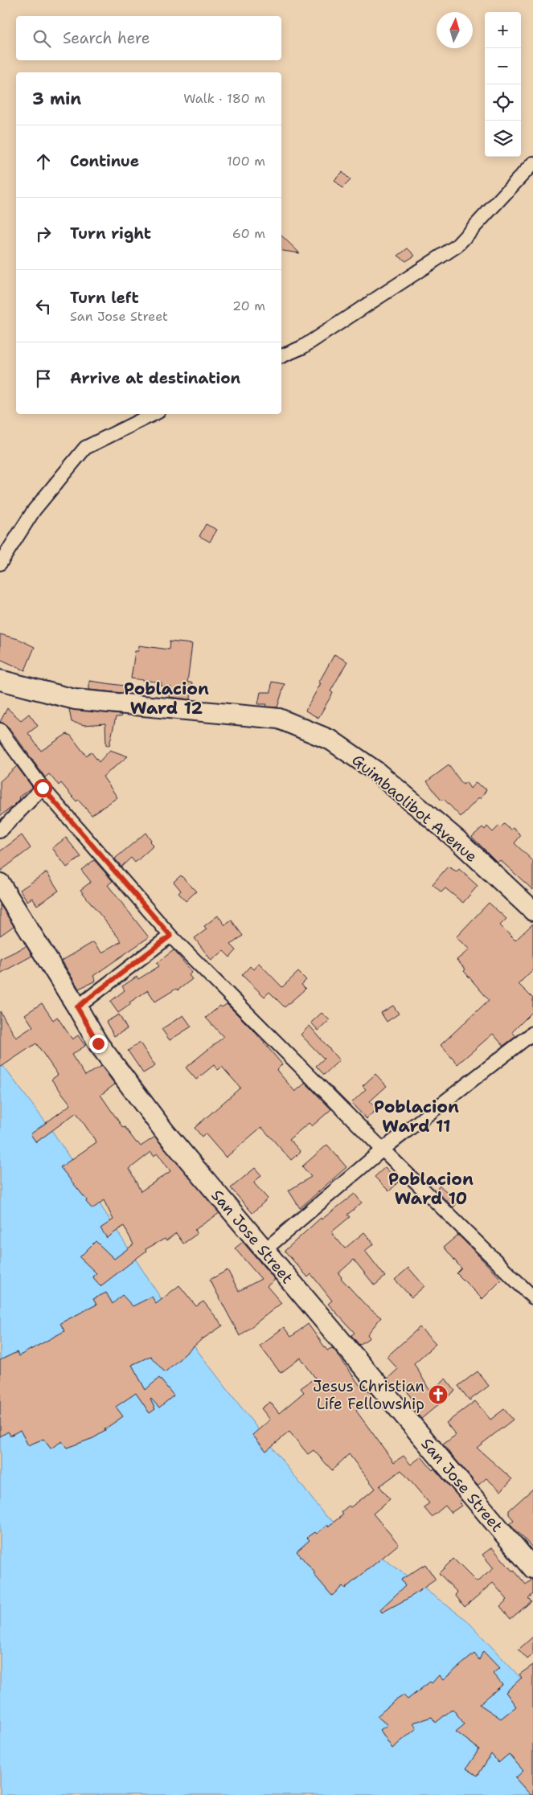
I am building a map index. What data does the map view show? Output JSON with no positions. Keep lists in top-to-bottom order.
{
  "streets": {
    "street": ["Guimbaolibot Avenue", "San Jose Street"]
  },
  "districts": ["Poblacion Ward 12", "Poblacion Ward 11", "Poblacion Ward 10"],
  "places": {
    "church": ["Jesus Christian Life Fellowship"]
  },
  "north": "top",
  "page": {
    "map_buttons": ["+", "−"],
    "search": "Search here",
    "heading": ["3 min", "Walk · 180 m"],
    "list": [
      ["Continue", "100 m"],
      ["Turn right", "60 m"],
      ["Turn left", "San Jose Street", "20 m"],
      "Arrive at destination"
    ]
  }
}
